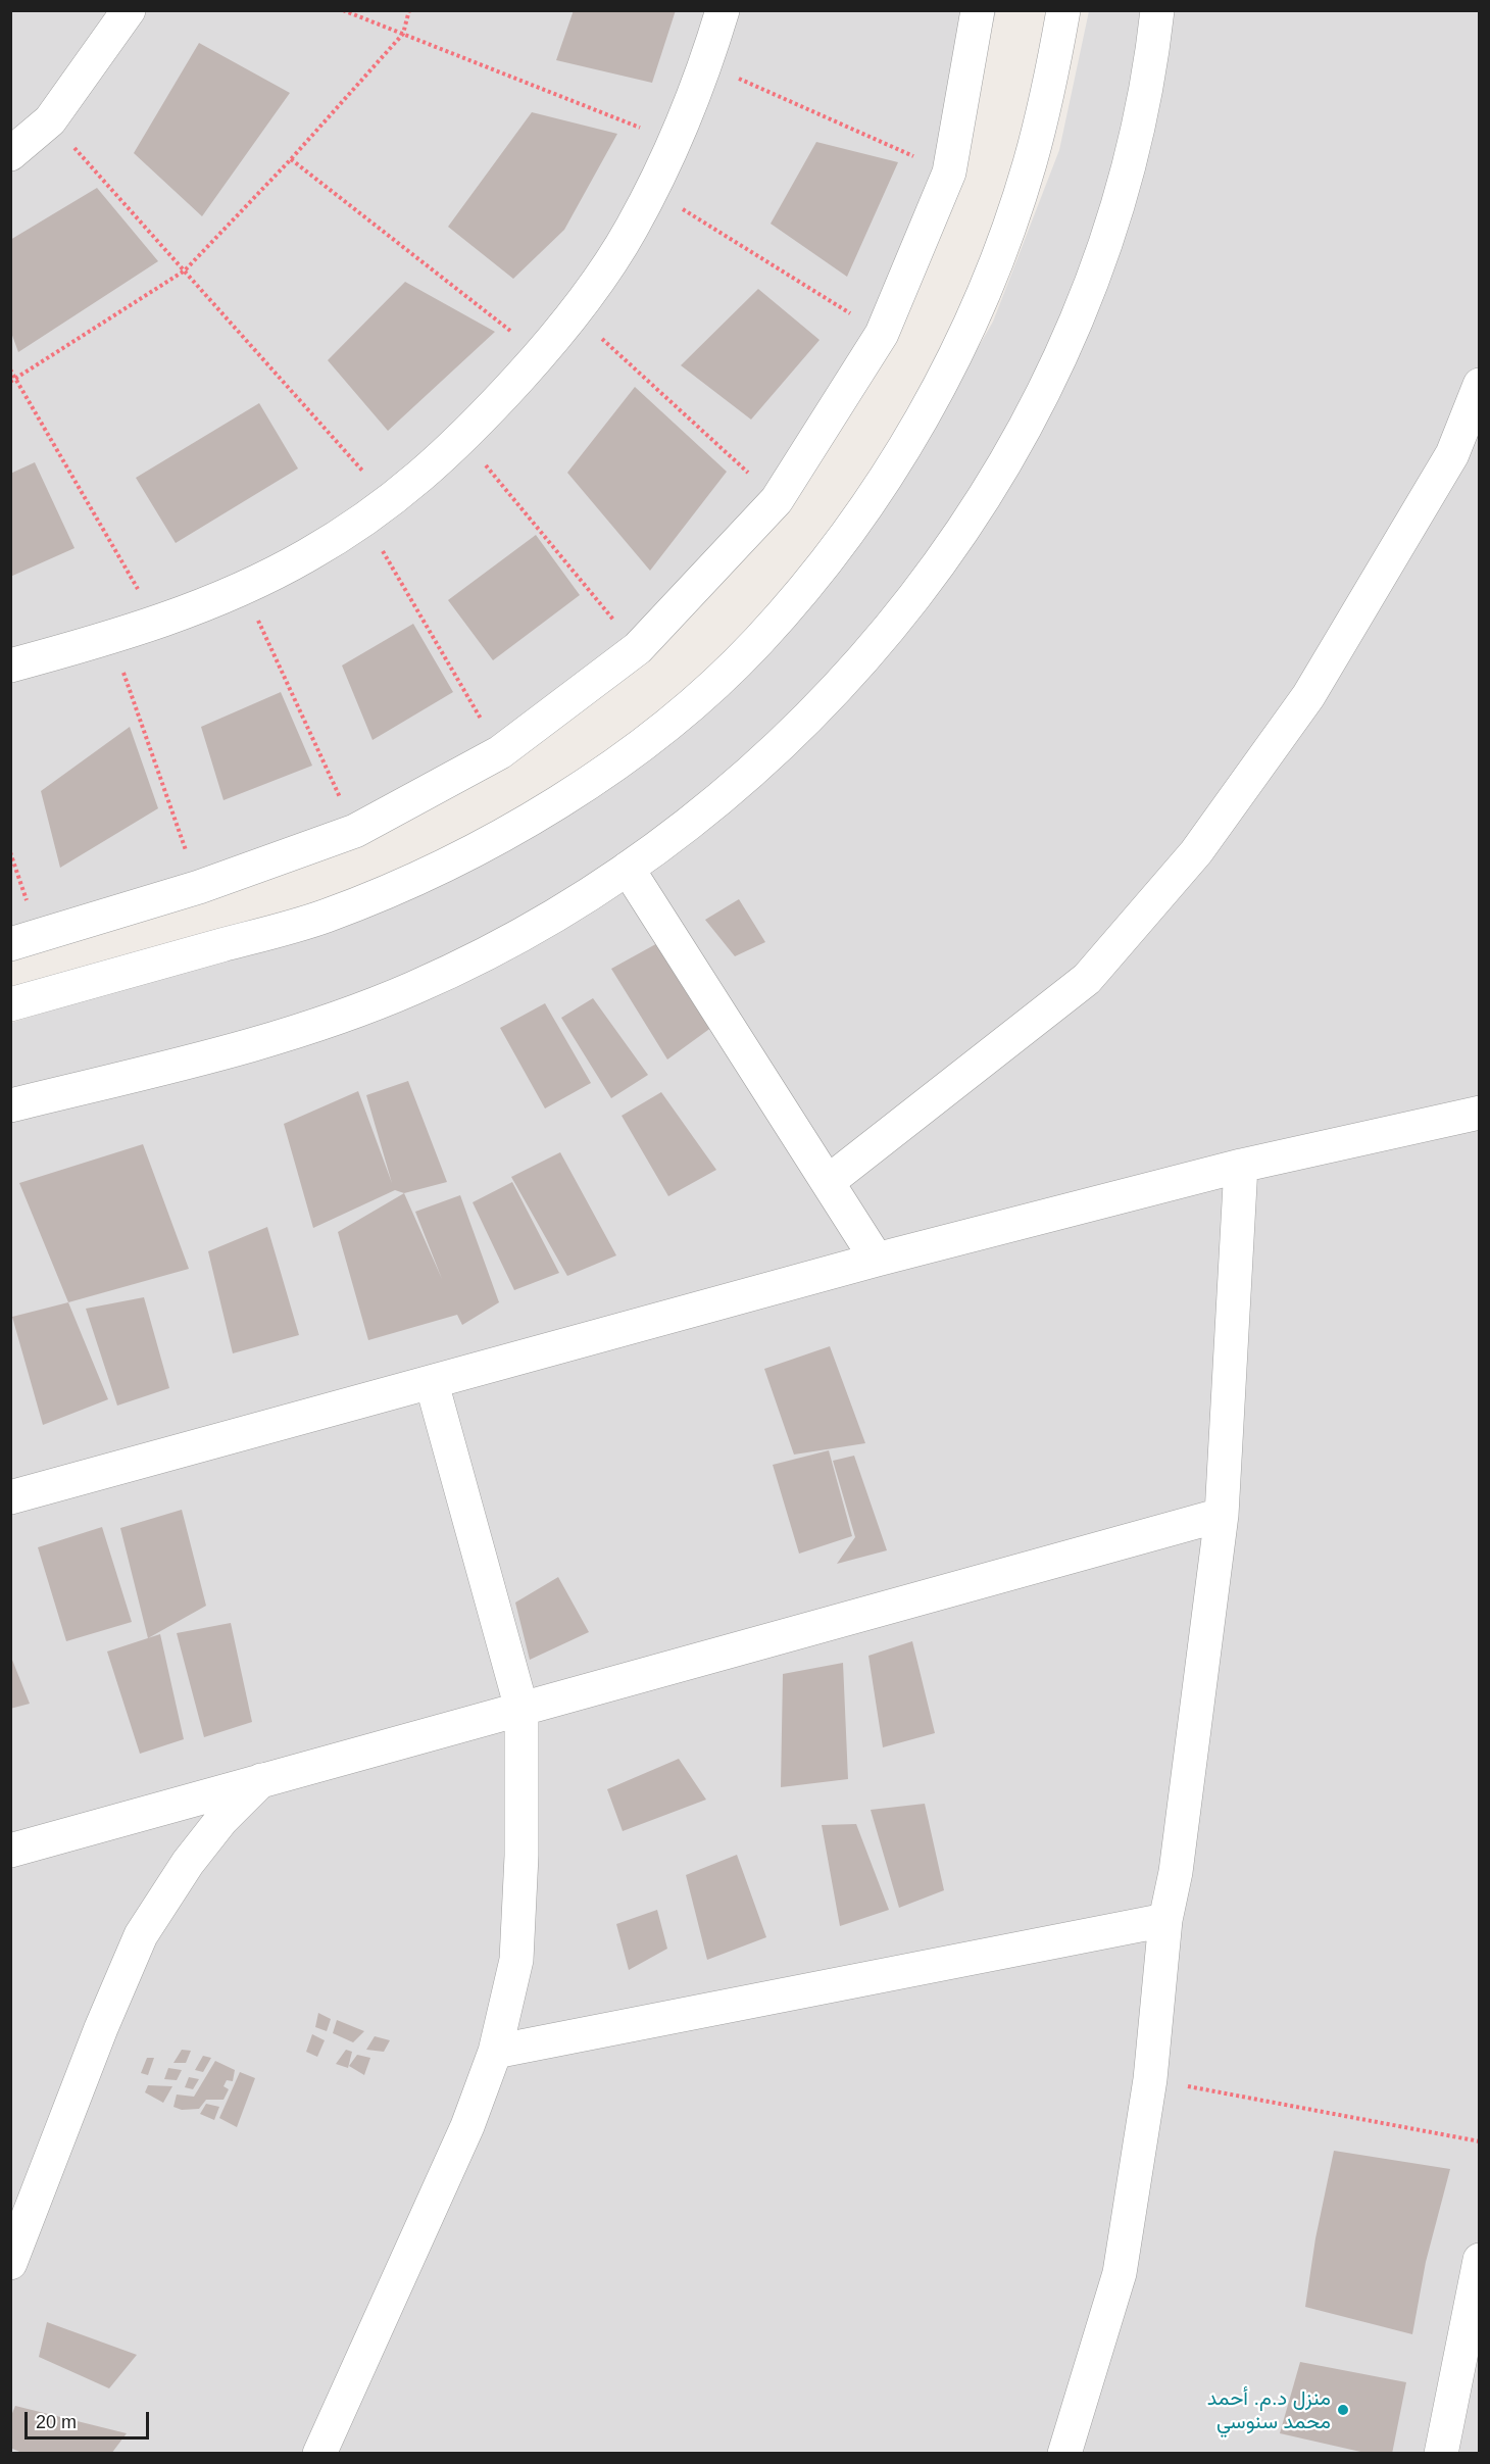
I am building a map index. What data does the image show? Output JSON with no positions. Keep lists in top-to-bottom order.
{
  "places": ["منزل د.م. أحمد محمد سنوسي"],
  "scale_bar": "20 m"
}
